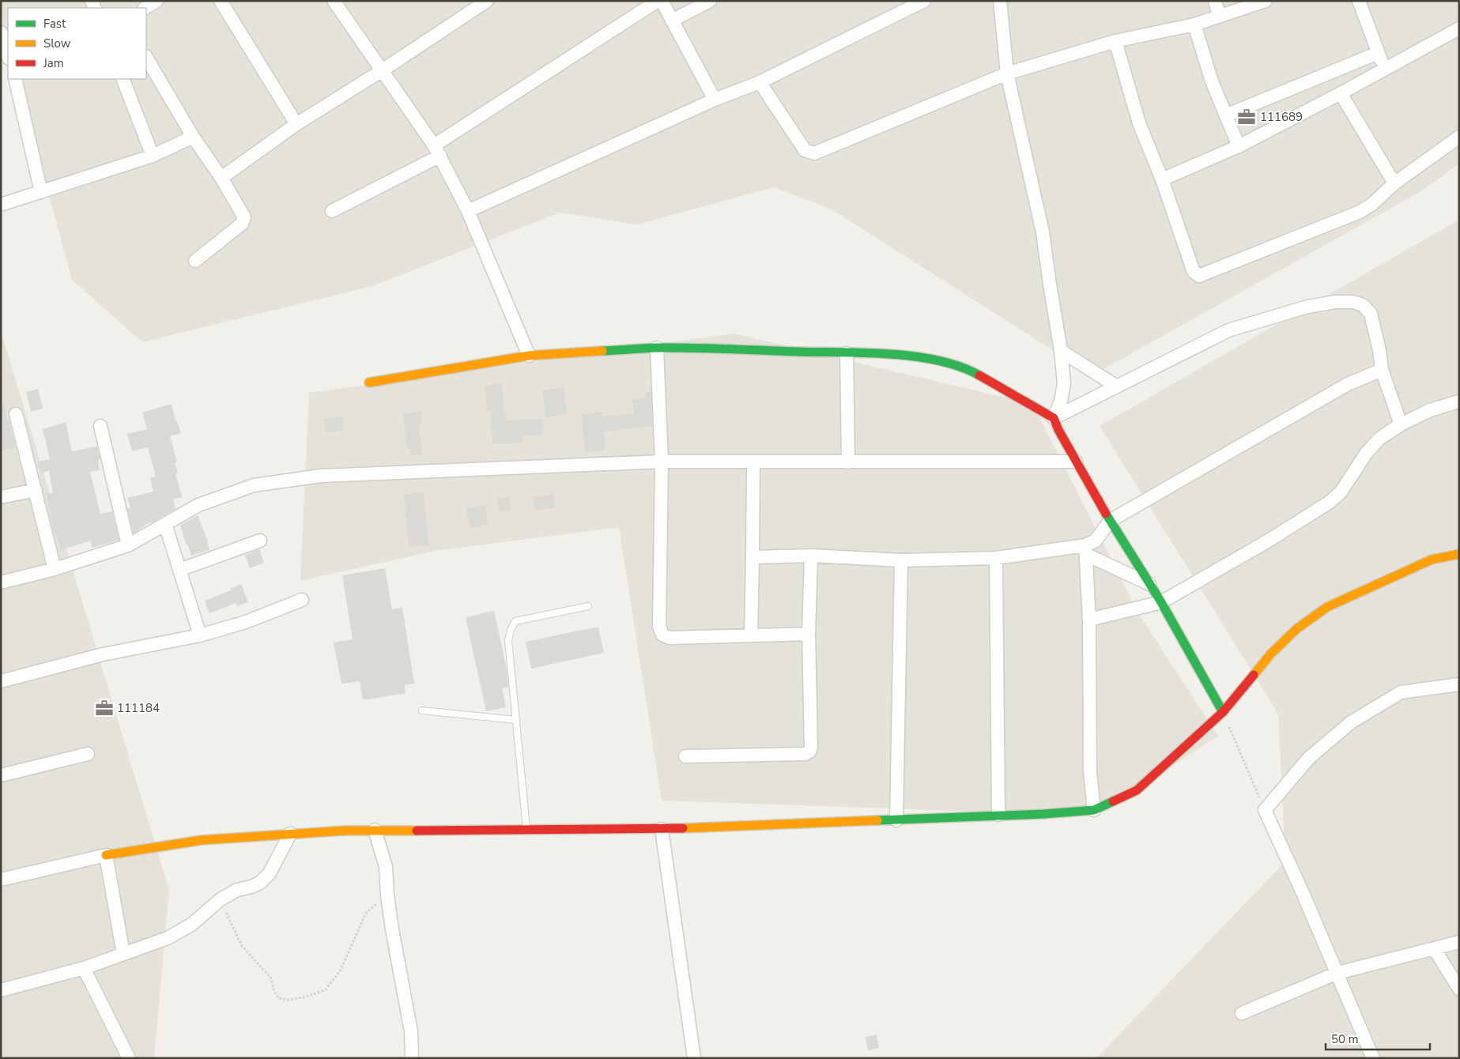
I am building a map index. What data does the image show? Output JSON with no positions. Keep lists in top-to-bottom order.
{
  "places": {
    "office": ["111689", "111184"]
  },
  "legend": ["Fast", "Slow", "Jam"],
  "scale_bar": "50 m"
}
